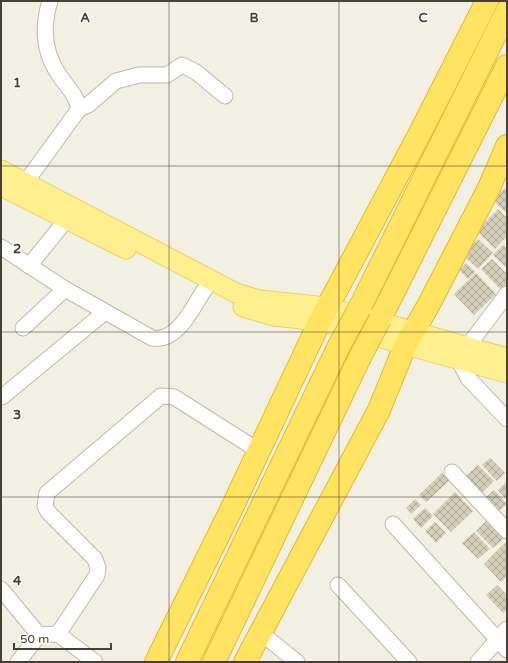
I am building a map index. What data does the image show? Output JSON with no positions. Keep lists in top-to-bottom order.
{
  "scale_bar": "50 m",
  "grid": {
    "columns": ["A", "B", "C"],
    "rows": [
      "1",
      "2",
      "3",
      "4"
    ]
  }
}
